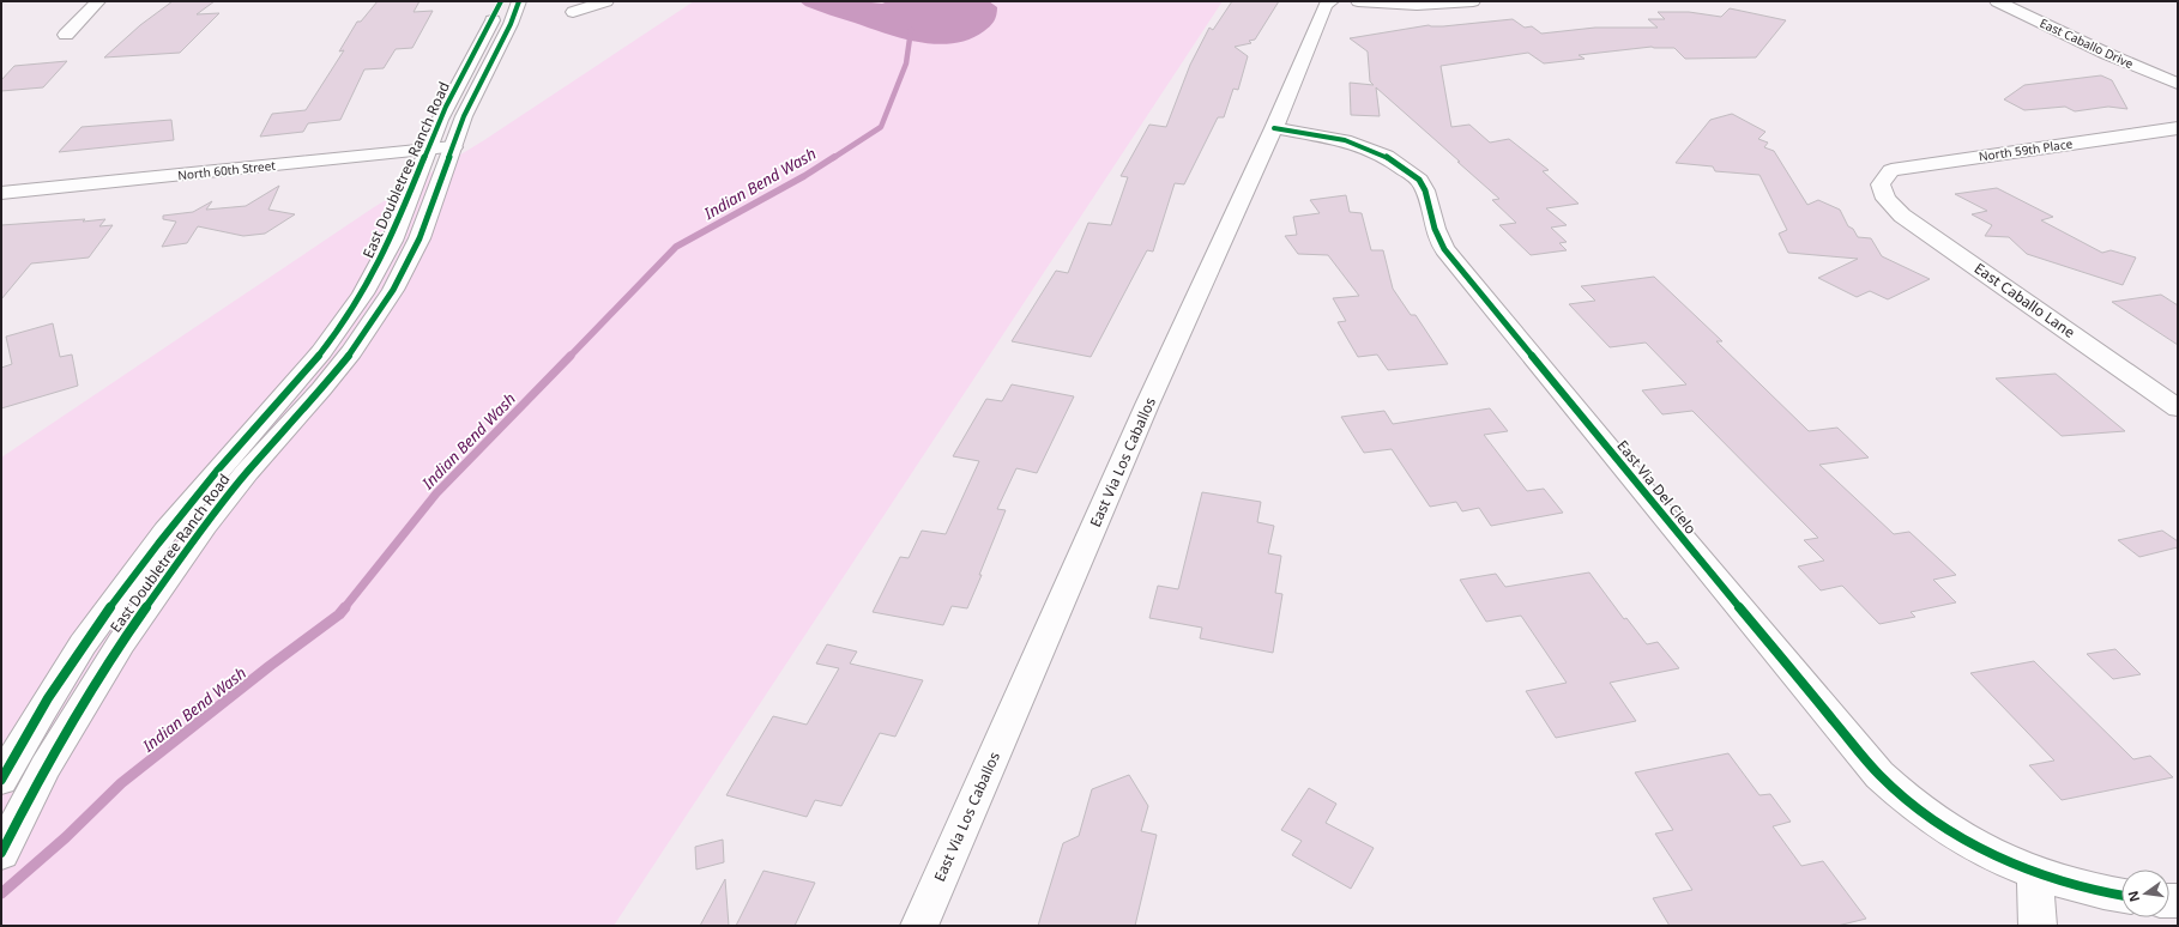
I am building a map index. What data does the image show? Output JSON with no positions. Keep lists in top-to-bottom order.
{
  "streets": {
    "street": [
      "East Caballo Drive",
      "North 59th Place",
      "North 60th Street",
      "East Doubletree Ranch Road",
      "East Caballo Lane",
      "East Via Los Caballos",
      "East Via Del Cielo"
    ]
  },
  "crossings": [
    ["North 59th Place", "East Caballo Lane"],
    ["North 60th Street", "East Doubletree Ranch Road"],
    ["East Via Los Caballos", "East Via Del Cielo"]
  ],
  "water": ["Indian Bend Wash"],
  "north": "left"
}
